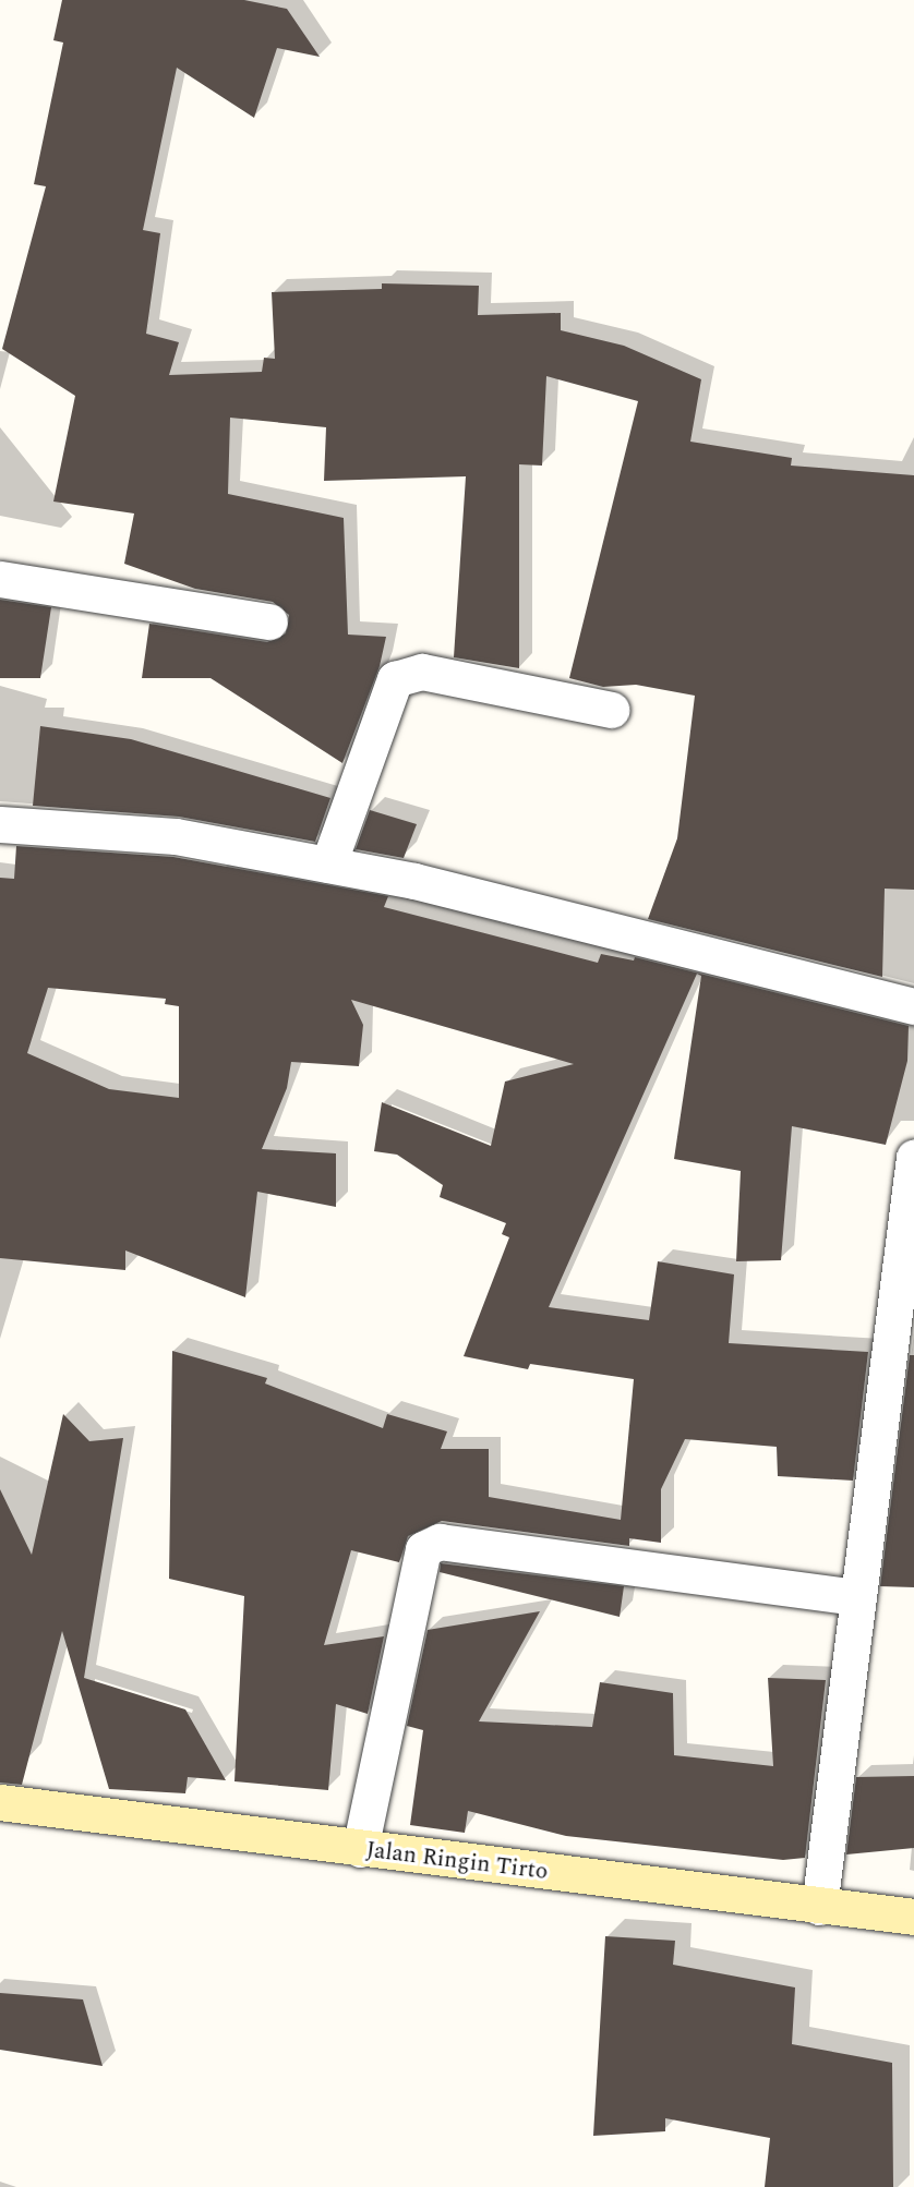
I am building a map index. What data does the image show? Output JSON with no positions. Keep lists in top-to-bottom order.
{
  "streets": {
    "street": ["Jalan Ringin Tirto"]
  }
}
